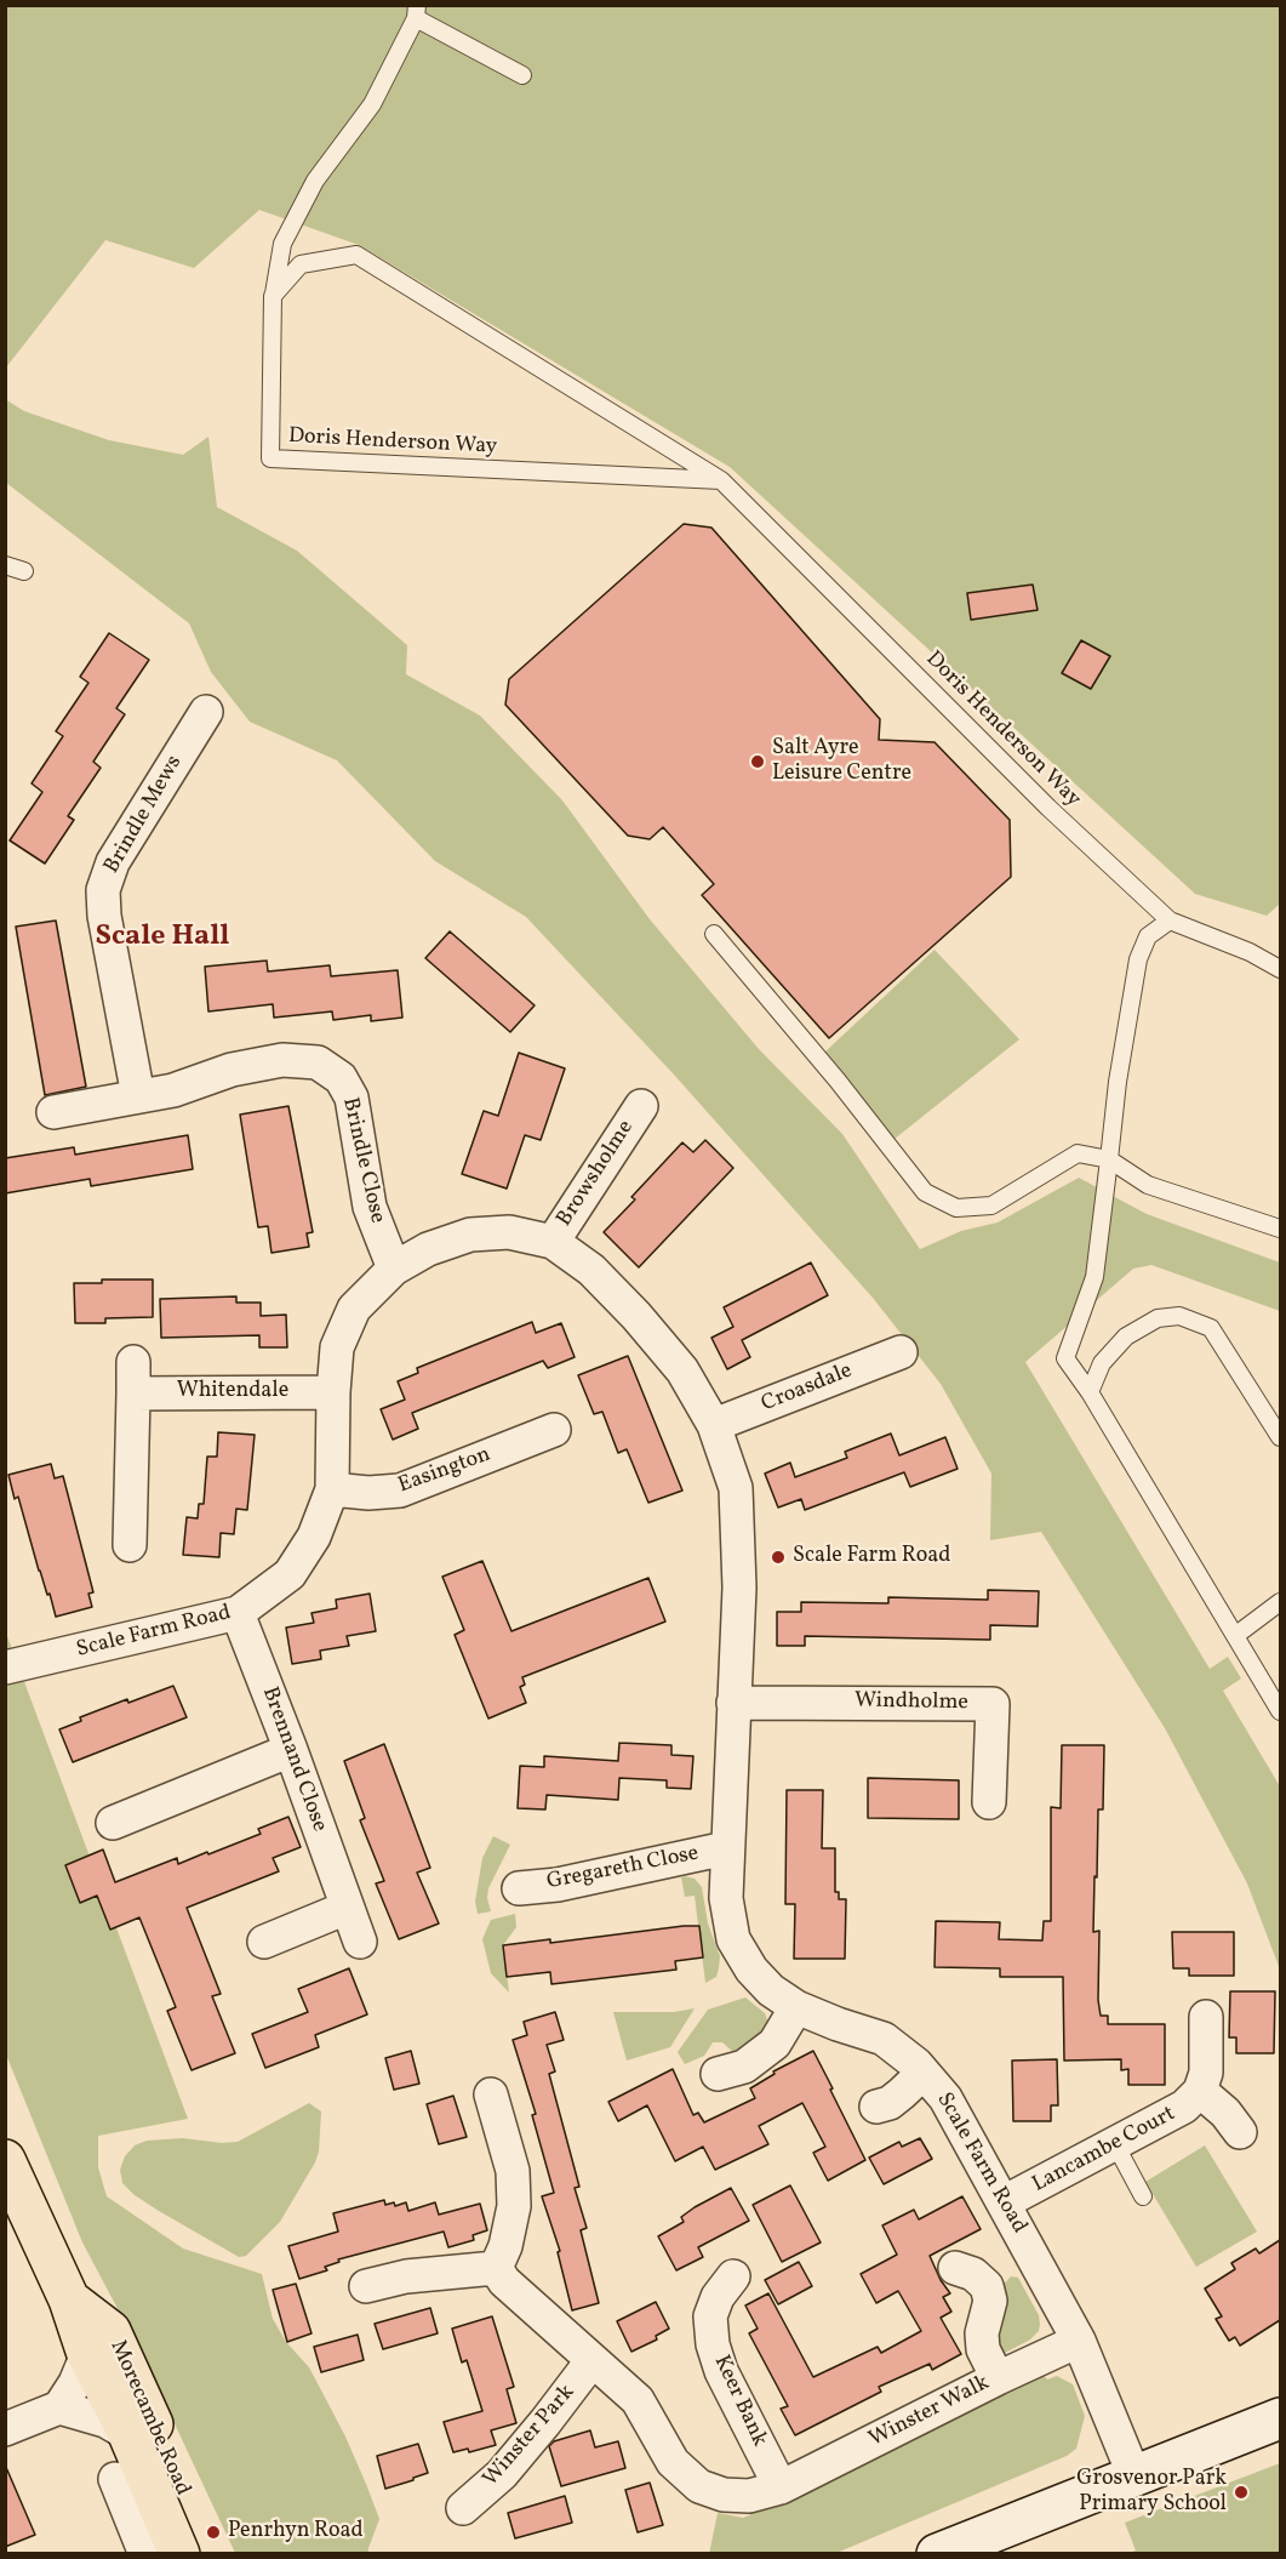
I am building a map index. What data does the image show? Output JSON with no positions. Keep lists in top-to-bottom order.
{
  "streets": {
    "main road": ["Morecambe Road"],
    "street": [
      "Brindle Mews",
      "Brindle Close",
      "Browsholme",
      "Croasdale",
      "Whitendale",
      "Easington",
      "Scale Farm Road",
      "Windholme",
      "Brennand Close",
      "Gregareth Close",
      "Lancambe Court",
      "Keer Bank",
      "Winster Walk",
      "Winster Park"
    ],
    "lane": ["Doris Henderson Way"]
  },
  "crossings": [
    ["Brindle Mews", "Brindle Close"],
    ["Brindle Close", "Scale Farm Road"],
    ["Browsholme", "Scale Farm Road"],
    ["Croasdale", "Scale Farm Road"],
    ["Whitendale", "Scale Farm Road"],
    ["Easington", "Scale Farm Road"],
    ["Scale Farm Road", "Windholme"],
    ["Scale Farm Road", "Brennand Close"],
    ["Scale Farm Road", "Gregareth Close"],
    ["Scale Farm Road", "Lancambe Court"],
    ["Scale Farm Road", "Winster Walk"],
    ["Keer Bank", "Winster Walk"]
  ],
  "districts": ["Scale Hall"],
  "places": [
    "Salt Ayre Leisure Centre",
    "Scale Farm Road",
    "Grosvenor Park Primary School",
    "Penrhyn Road"
  ]
}
